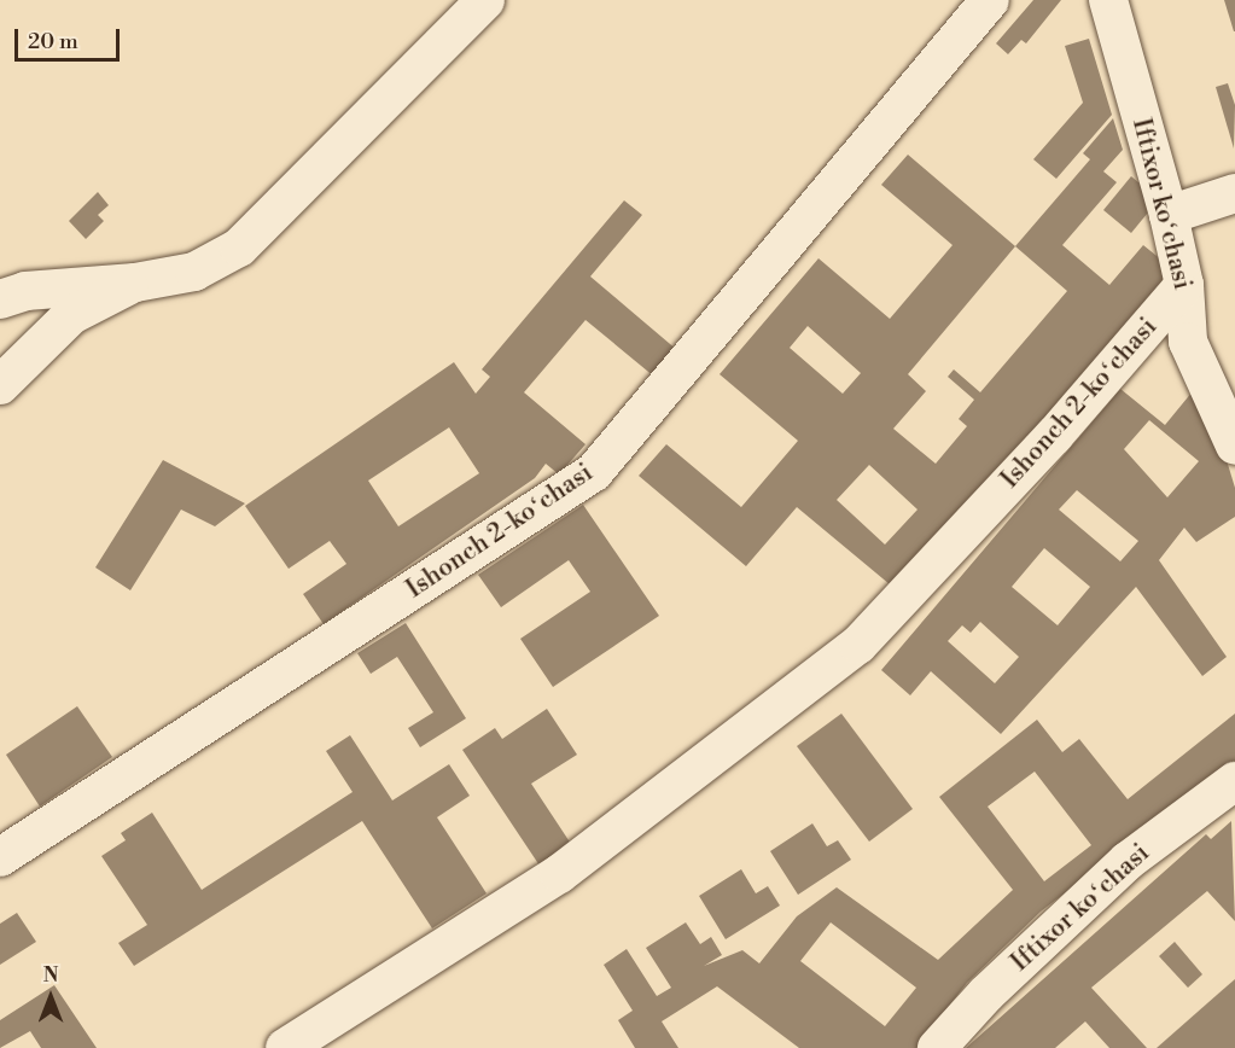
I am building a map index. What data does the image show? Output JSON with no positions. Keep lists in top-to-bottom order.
{
  "streets": {
    "street": ["Iftixor koʻchasi", "Ishonch 2-koʻchasi"]
  },
  "crossings": [
    ["Iftixor koʻchasi", "Ishonch 2-koʻchasi"]
  ],
  "scale_bar": "20 m",
  "north": "top"
}
